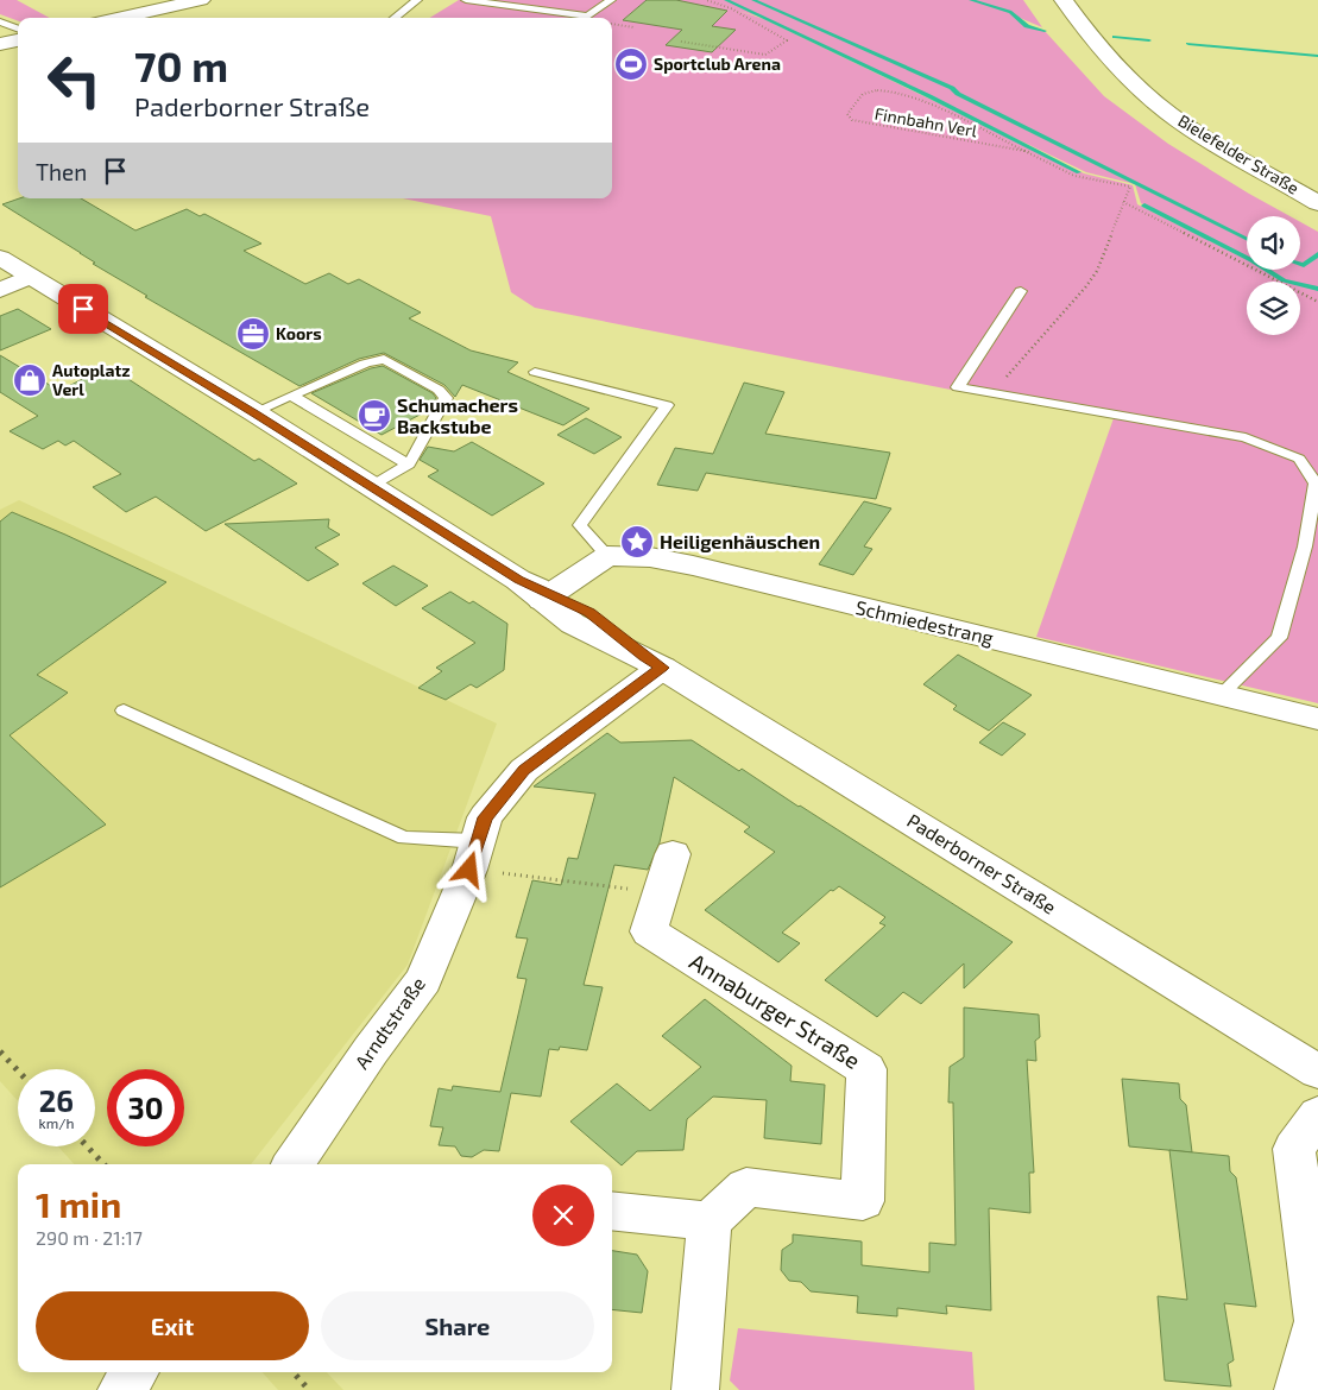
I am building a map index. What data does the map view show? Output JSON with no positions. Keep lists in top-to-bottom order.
{
  "streets": {
    "street": [
      "Bielefelder Straße",
      "Schmiedestrang",
      "Paderborner Straße",
      "Annaburger Straße",
      "Arndtstraße"
    ],
    "path": ["Finnbahn Verl"]
  },
  "crossings": [
    ["Paderborner Straße", "Arndtstraße"]
  ],
  "places": {
    "sports": ["Sportclub Arena"],
    "office": ["Koors"],
    "shop": ["Autoplatz Verl"],
    "cafe": ["Schumachers Backstube"],
    "place": ["Heiligenhäuschen"]
  },
  "page": {
    "turn": ["70 m", "Paderborner Straße"],
    "then": "Then",
    "speed": "26 km/h",
    "limit": "30",
    "heading": ["1 min", "290 m · 21:17"],
    "buttons": ["Exit", "Share"]
  }
}
